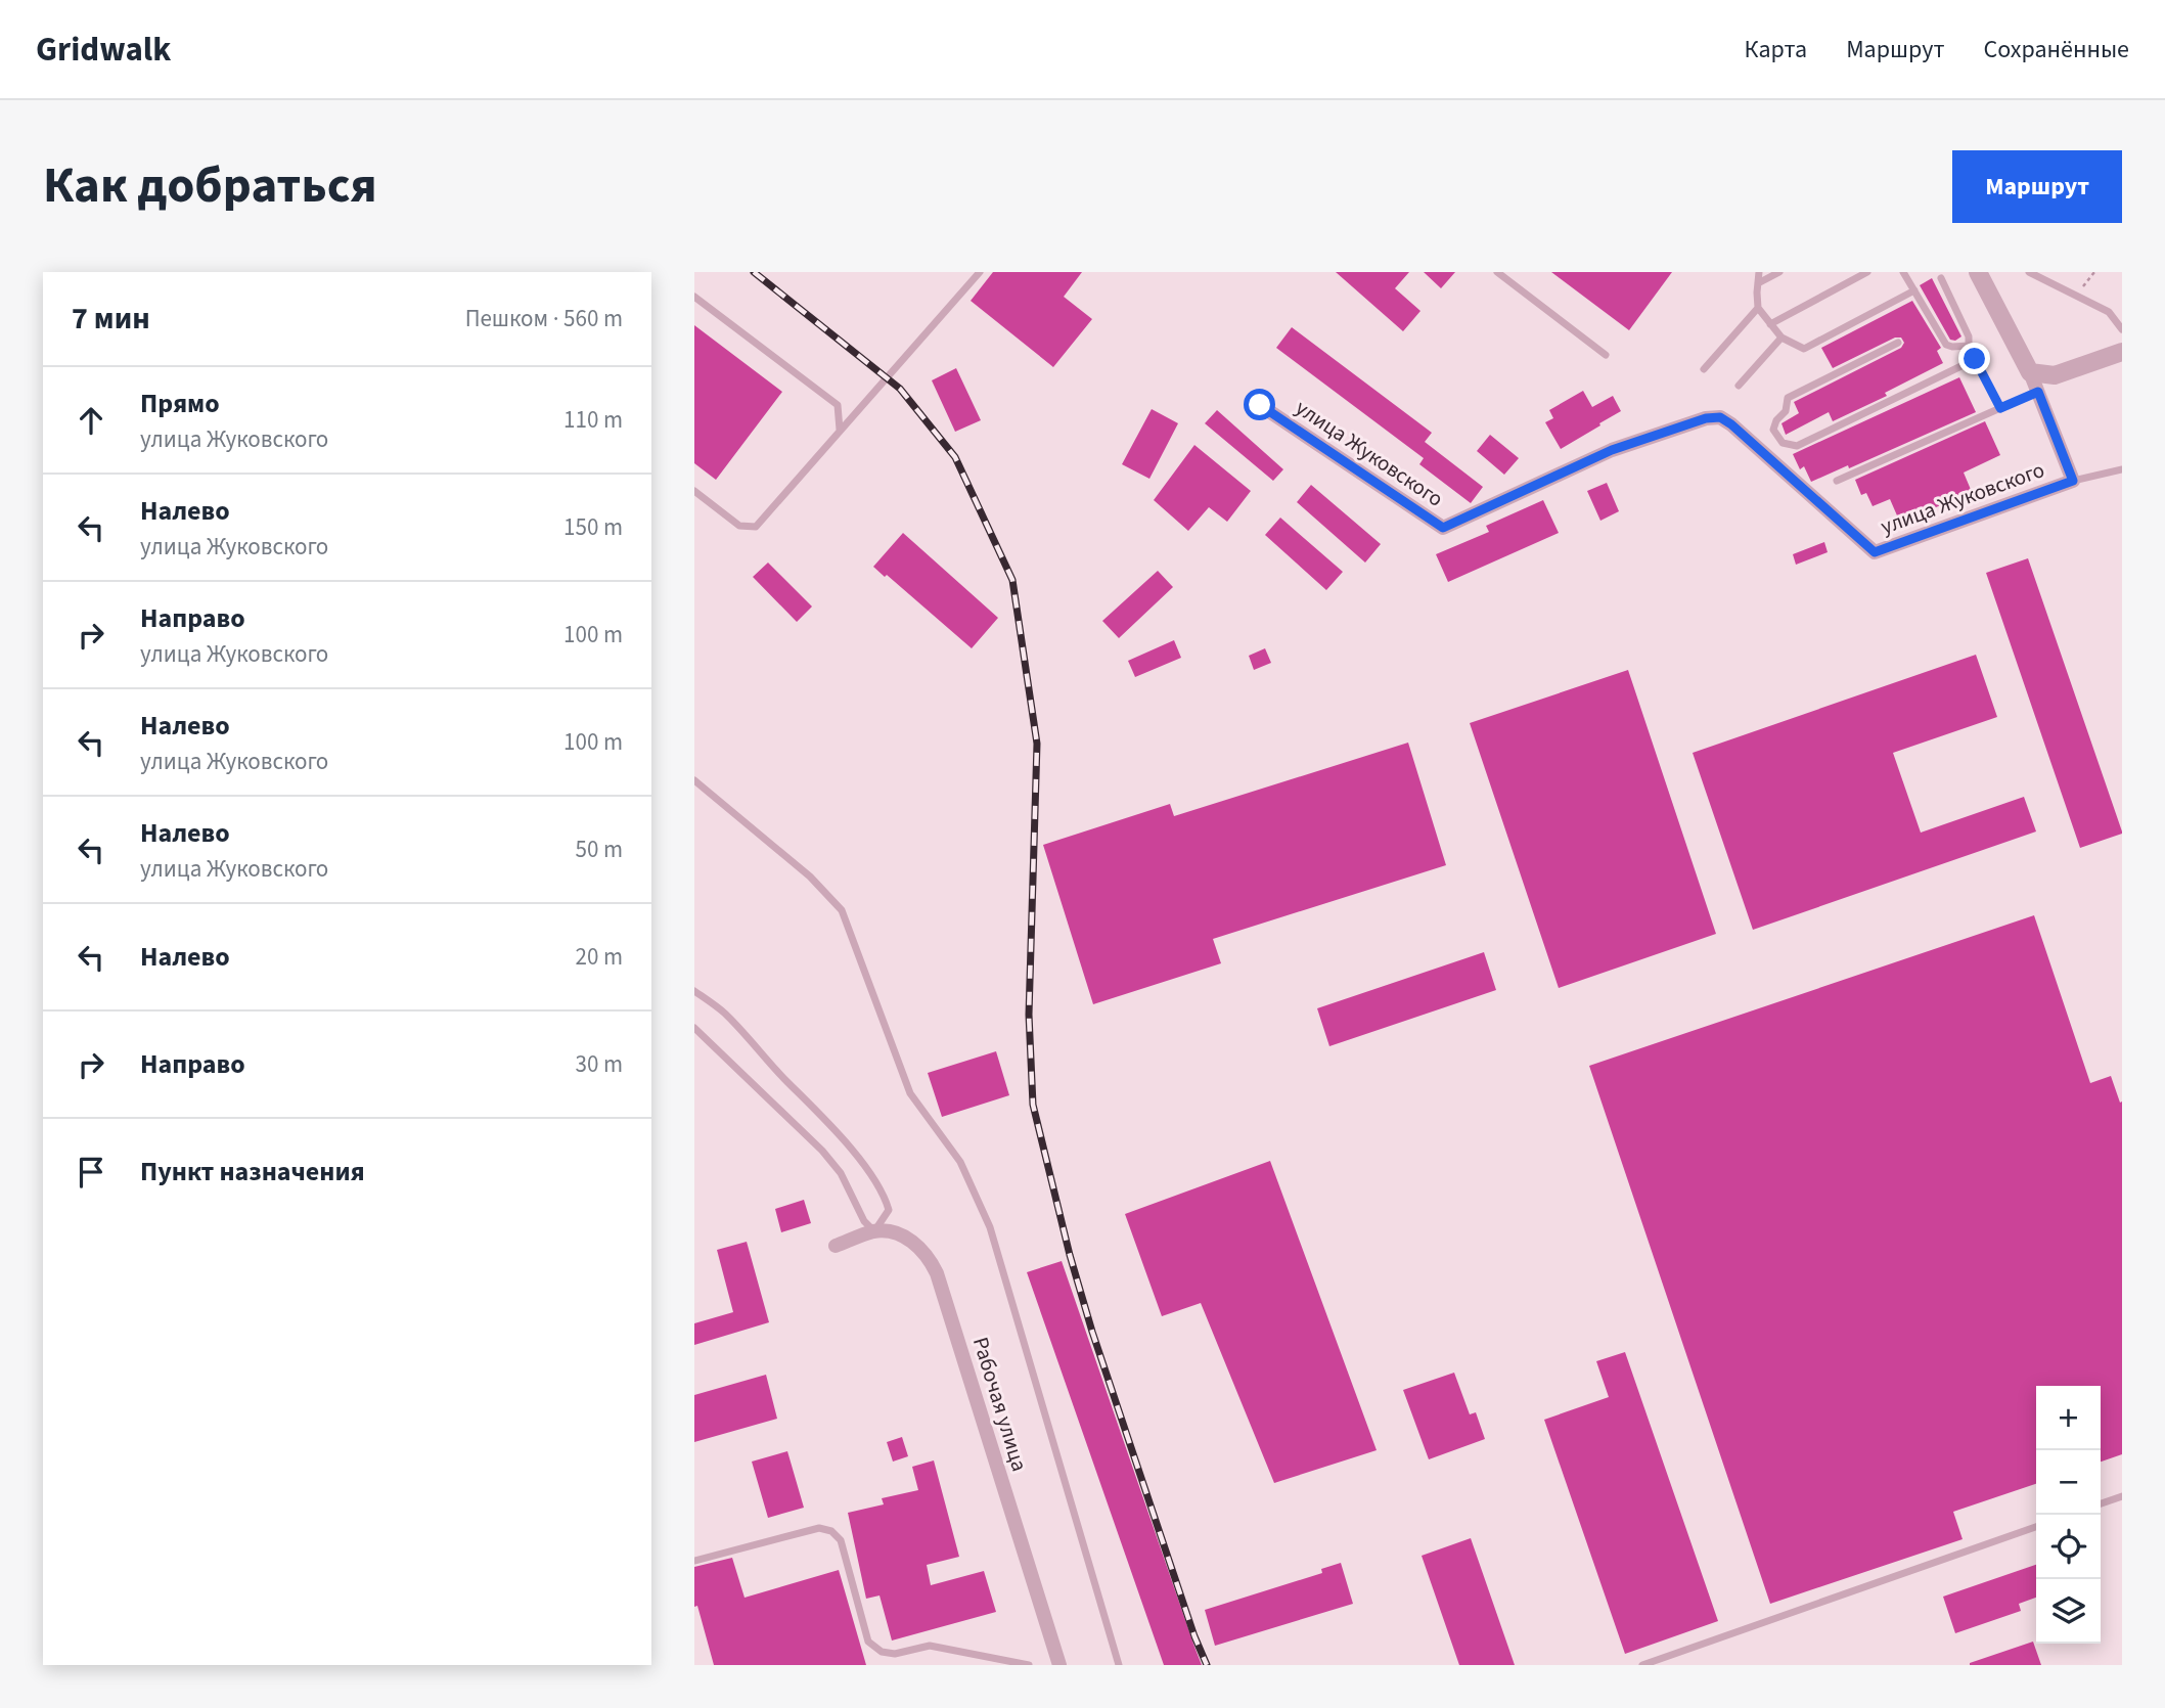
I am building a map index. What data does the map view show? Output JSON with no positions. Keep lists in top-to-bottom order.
{
  "streets": {
    "street": ["улица Жуковского", "Рабочая улица"]
  },
  "page": {
    "header": "Gridwalk",
    "nav": ["Карта", "Маршрут", "Сохранённые"],
    "title": "Как добраться",
    "buttons": "Маршрут",
    "heading": ["7 мин", "Пешком · 560 m"],
    "list": [
      ["Прямо", "улица Жуковского", "110 m"],
      ["Налево", "улица Жуковского", "150 m"],
      ["Направо", "улица Жуковского", "100 m"],
      ["Налево", "улица Жуковского", "100 m"],
      ["Налево", "улица Жуковского", "50 m"],
      ["Налево", "20 m"],
      ["Направо", "30 m"],
      "Пункт назначения"
    ],
    "map_buttons": ["+", "−"]
  }
}
